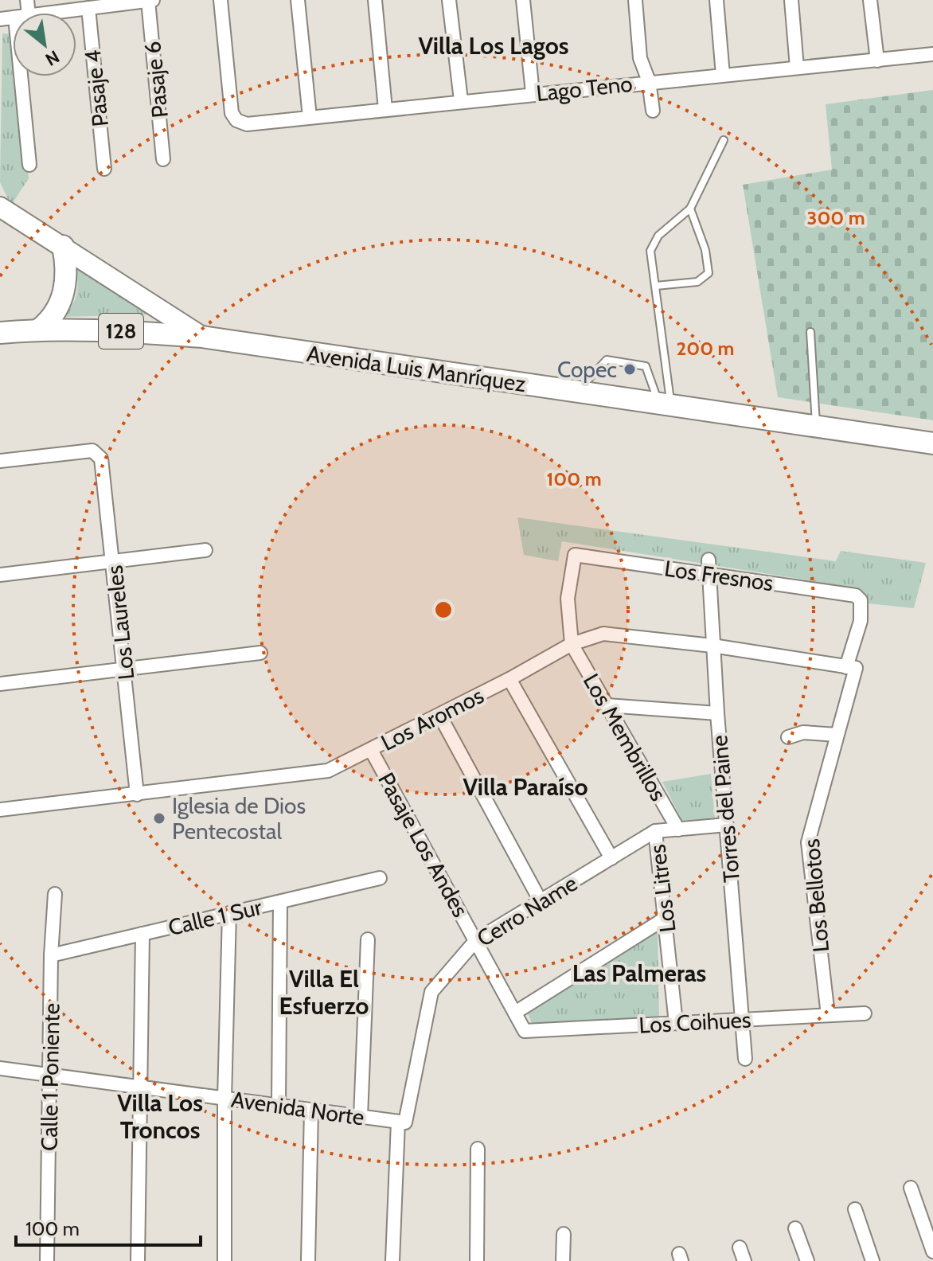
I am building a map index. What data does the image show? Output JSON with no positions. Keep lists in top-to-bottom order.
{
  "streets": {
    "main road": ["128", "Avenida Luis Manríquez"],
    "street": [
      "Pasaje 6",
      "Pasaje 4",
      "Lago Teno",
      "Los Fresnos",
      "Los Laureles",
      "Los Aromos",
      "Los Membrillos",
      "Torres del Paine",
      "Pasaje Los Andes",
      "Los Litres",
      "Los Bellotos",
      "Cerro Name",
      "Calle 1 Sur",
      "Los Coihues",
      "Calle 1 Poniente",
      "Avenida Norte"
    ]
  },
  "crossings": [
    ["128", "Avenida Luis Manríquez"],
    ["Los Fresnos", "Los Aromos"],
    ["Los Fresnos", "Los Membrillos"],
    ["Los Fresnos", "Torres del Paine"],
    ["Los Fresnos", "Los Bellotos"],
    ["Los Laureles", "Los Aromos"],
    ["Los Aromos", "Los Membrillos"],
    ["Los Aromos", "Torres del Paine"],
    ["Los Aromos", "Pasaje Los Andes"],
    ["Los Aromos", "Los Bellotos"],
    ["Los Membrillos", "Cerro Name"],
    ["Torres del Paine", "Cerro Name"],
    ["Torres del Paine", "Los Coihues"],
    ["Pasaje Los Andes", "Cerro Name"],
    ["Pasaje Los Andes", "Los Coihues"],
    ["Los Litres", "Cerro Name"],
    ["Los Litres", "Los Coihues"],
    ["Los Bellotos", "Los Coihues"],
    ["Cerro Name", "Avenida Norte"],
    ["Calle 1 Sur", "Calle 1 Poniente"],
    ["Calle 1 Poniente", "Avenida Norte"]
  ],
  "districts": [
    "Villa Los Lagos",
    "Villa Paraíso",
    "Las Palmeras",
    "Villa El Esfuerzo",
    "Villa Los Troncos"
  ],
  "places": ["Copec", "Iglesia de Dios Pentecostal"],
  "scale_bar": "100 m",
  "north": "bottom right",
  "rings": ["300 m", "200 m", "100 m"]
}
